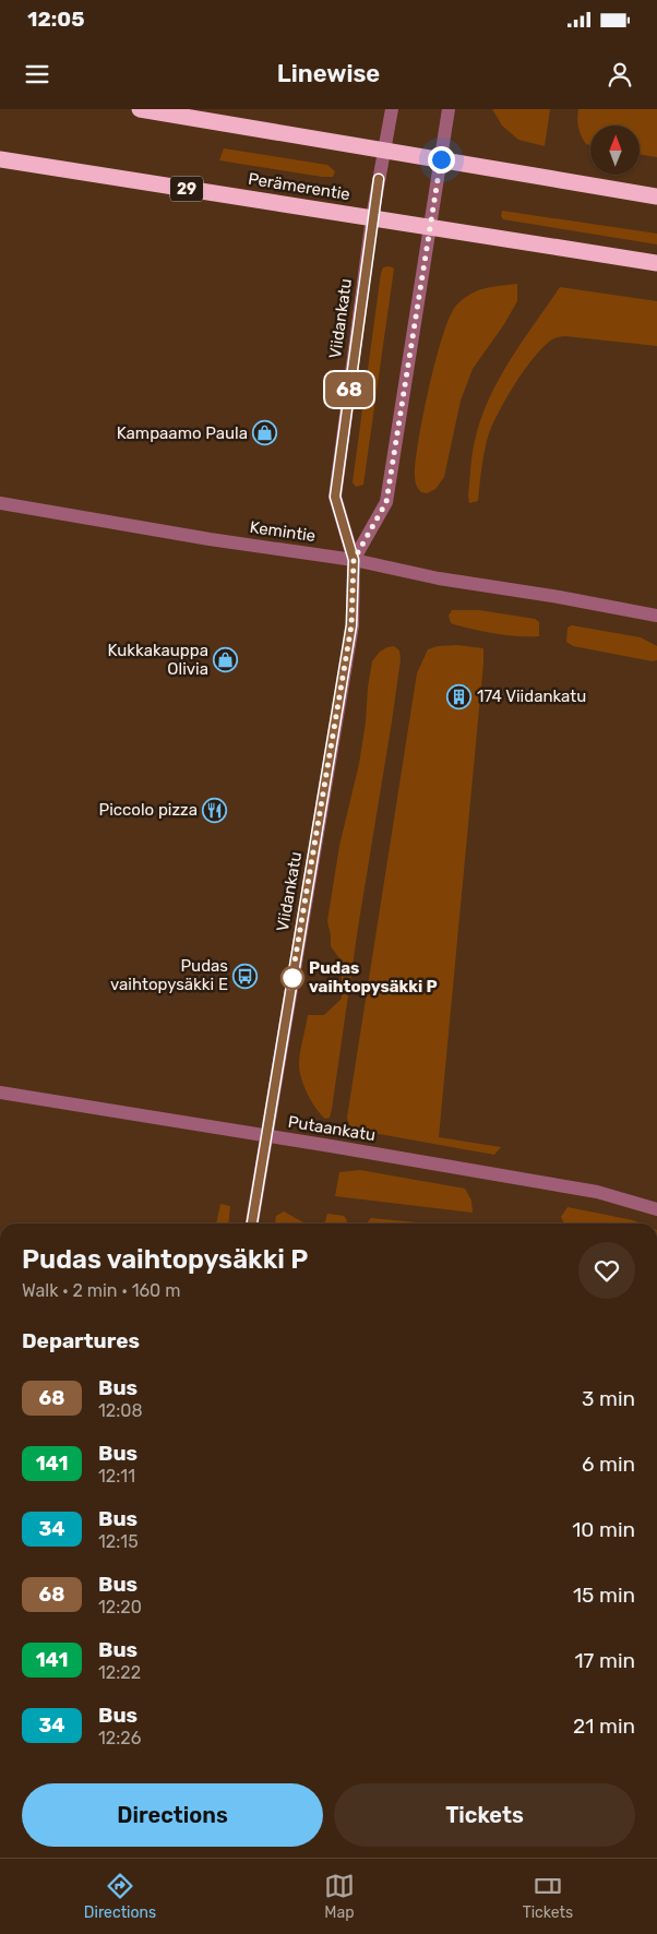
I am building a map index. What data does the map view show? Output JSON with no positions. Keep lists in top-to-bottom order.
{
  "streets": {
    "highway": ["Perämerentie", "29"],
    "street": ["Viidankatu", "Kemintie", "Putaankatu"]
  },
  "crossings": [
    ["Perämerentie", "Viidankatu"],
    ["Viidankatu", "Kemintie"],
    ["Viidankatu", "Putaankatu"]
  ],
  "places": {
    "shop": ["Kampaamo Paula", "Kukkakauppa Olivia"],
    "building": ["174 Viidankatu"],
    "restaurant": ["Piccolo pizza"],
    "bus stop": ["Pudas vaihtopysäkki E"],
    "other": ["Pudas vaihtopysäkki P"]
  },
  "lines": ["bus line 68"],
  "north": "top",
  "page": {
    "status": "12:05",
    "header": "Linewise",
    "on_map": "68",
    "heading": [
      ["Pudas vaihtopysäkki P", "Walk · 2 min · 160 m"],
      "Departures"
    ],
    "list": [
      {
        "mark": "68",
        "name": "Bus",
        "note": "12:08",
        "value": "3 min"
      },
      {
        "mark": "141",
        "name": "Bus",
        "note": "12:11",
        "value": "6 min"
      },
      {
        "mark": "34",
        "name": "Bus",
        "note": "12:15",
        "value": "10 min"
      },
      {
        "mark": "68",
        "name": "Bus",
        "note": "12:20",
        "value": "15 min"
      },
      {
        "mark": "141",
        "name": "Bus",
        "note": "12:22",
        "value": "17 min"
      },
      {
        "mark": "34",
        "name": "Bus",
        "note": "12:26",
        "value": "21 min"
      }
    ],
    "buttons": ["Directions", "Tickets"],
    "tabs": ["Directions", "Map", "Tickets"]
  }
}
